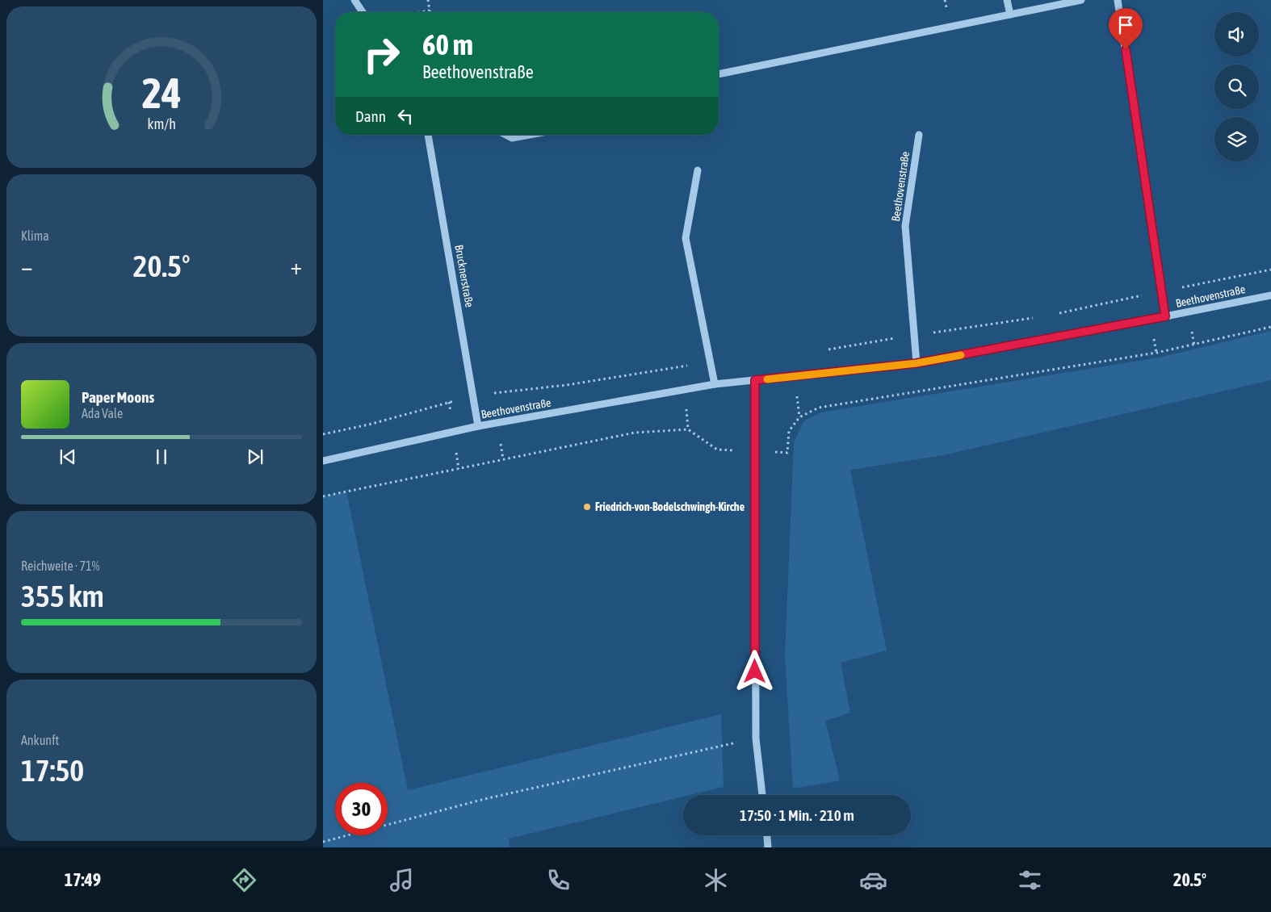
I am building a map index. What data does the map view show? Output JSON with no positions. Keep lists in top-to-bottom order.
{
  "streets": {
    "street": ["Beethovenstraße", "Brucknerstraße"]
  },
  "crossings": [
    ["Beethovenstraße", "Brucknerstraße"]
  ],
  "places": ["Friedrich-von-Bodelschwingh-Kirche"],
  "page": {
    "turn": ["60 m", "Beethovenstraße"],
    "then": "Dann",
    "tile": [
      "Klima",
      ["Reichweite · 71%", "355 km"],
      ["Ankunft", "17:50"]
    ],
    "heat": ["−", "20.5°", "+"],
    "song": ["Paper Moons", "Ada Vale"],
    "limit": "30",
    "trip": "17:50 · 1 Min. · 210 m",
    "tabs": ["17:49", "20.5°"],
    "gauge": ["24", "km/h"]
  }
}
